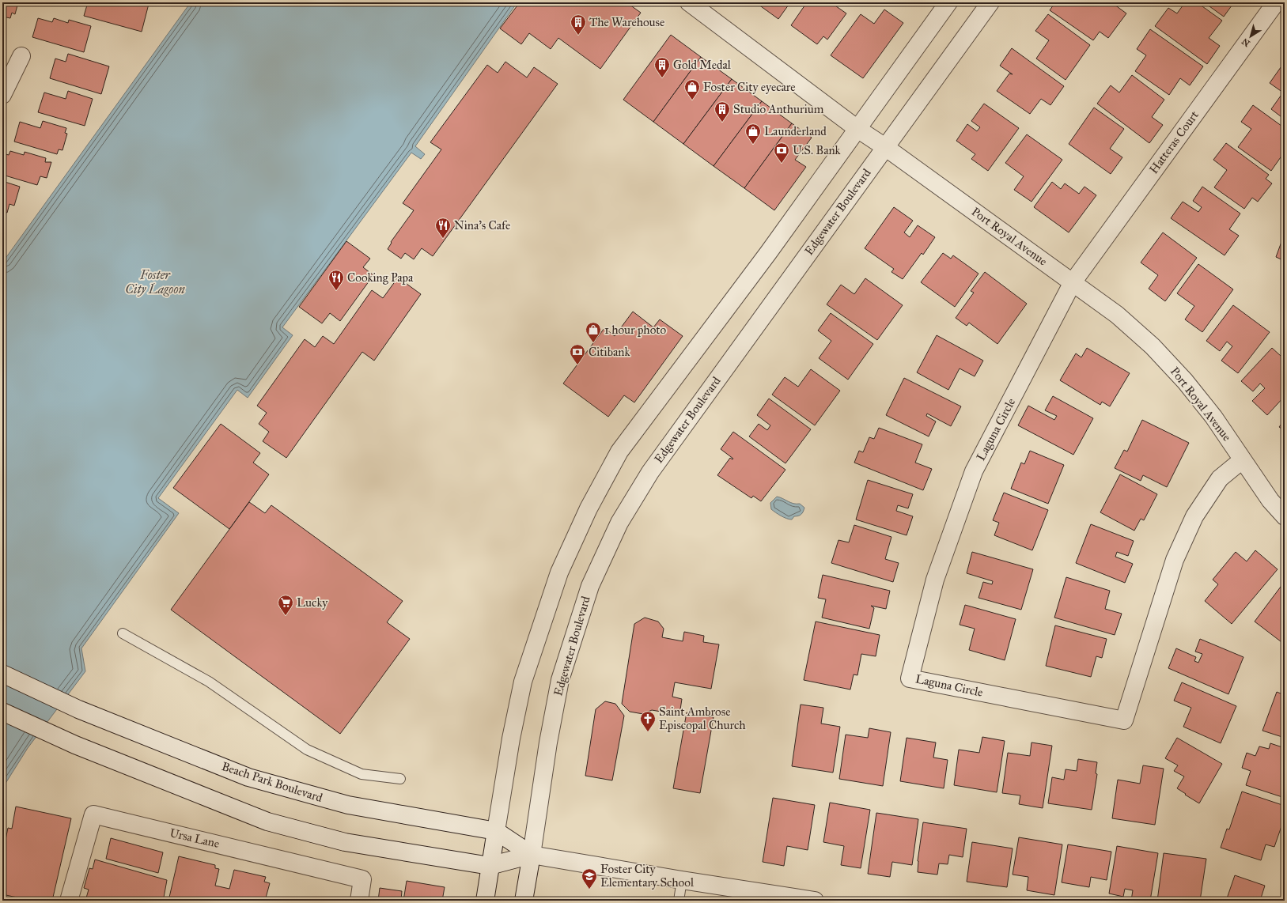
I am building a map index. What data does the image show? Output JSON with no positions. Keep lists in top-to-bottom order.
{
  "streets": {
    "street": [
      "Hatteras Court",
      "Edgewater Boulevard",
      "Port Royal Avenue",
      "Laguna Circle",
      "Beach Park Boulevard",
      "Ursa Lane"
    ]
  },
  "crossings": [
    ["Hatteras Court", "Port Royal Avenue"],
    ["Hatteras Court", "Laguna Circle"],
    ["Edgewater Boulevard", "Port Royal Avenue"],
    ["Edgewater Boulevard", "Beach Park Boulevard"],
    ["Port Royal Avenue", "Laguna Circle"]
  ],
  "water": ["Foster City Lagoon"],
  "places": {
    "building": ["The Warehouse", "Gold Medal", "Studio Anthurium"],
    "shop": ["Foster City eyecare", "Launderland", "1 hour photo"],
    "bank": ["U.S. Bank", "Citibank"],
    "restaurant": ["Nina's Cafe", "Cooking Papa"],
    "supermarket": ["Lucky"],
    "church": ["Saint Ambrose Episcopal Church"],
    "school or university": ["Foster City Elementary School"]
  },
  "north": "bottom left"
}
